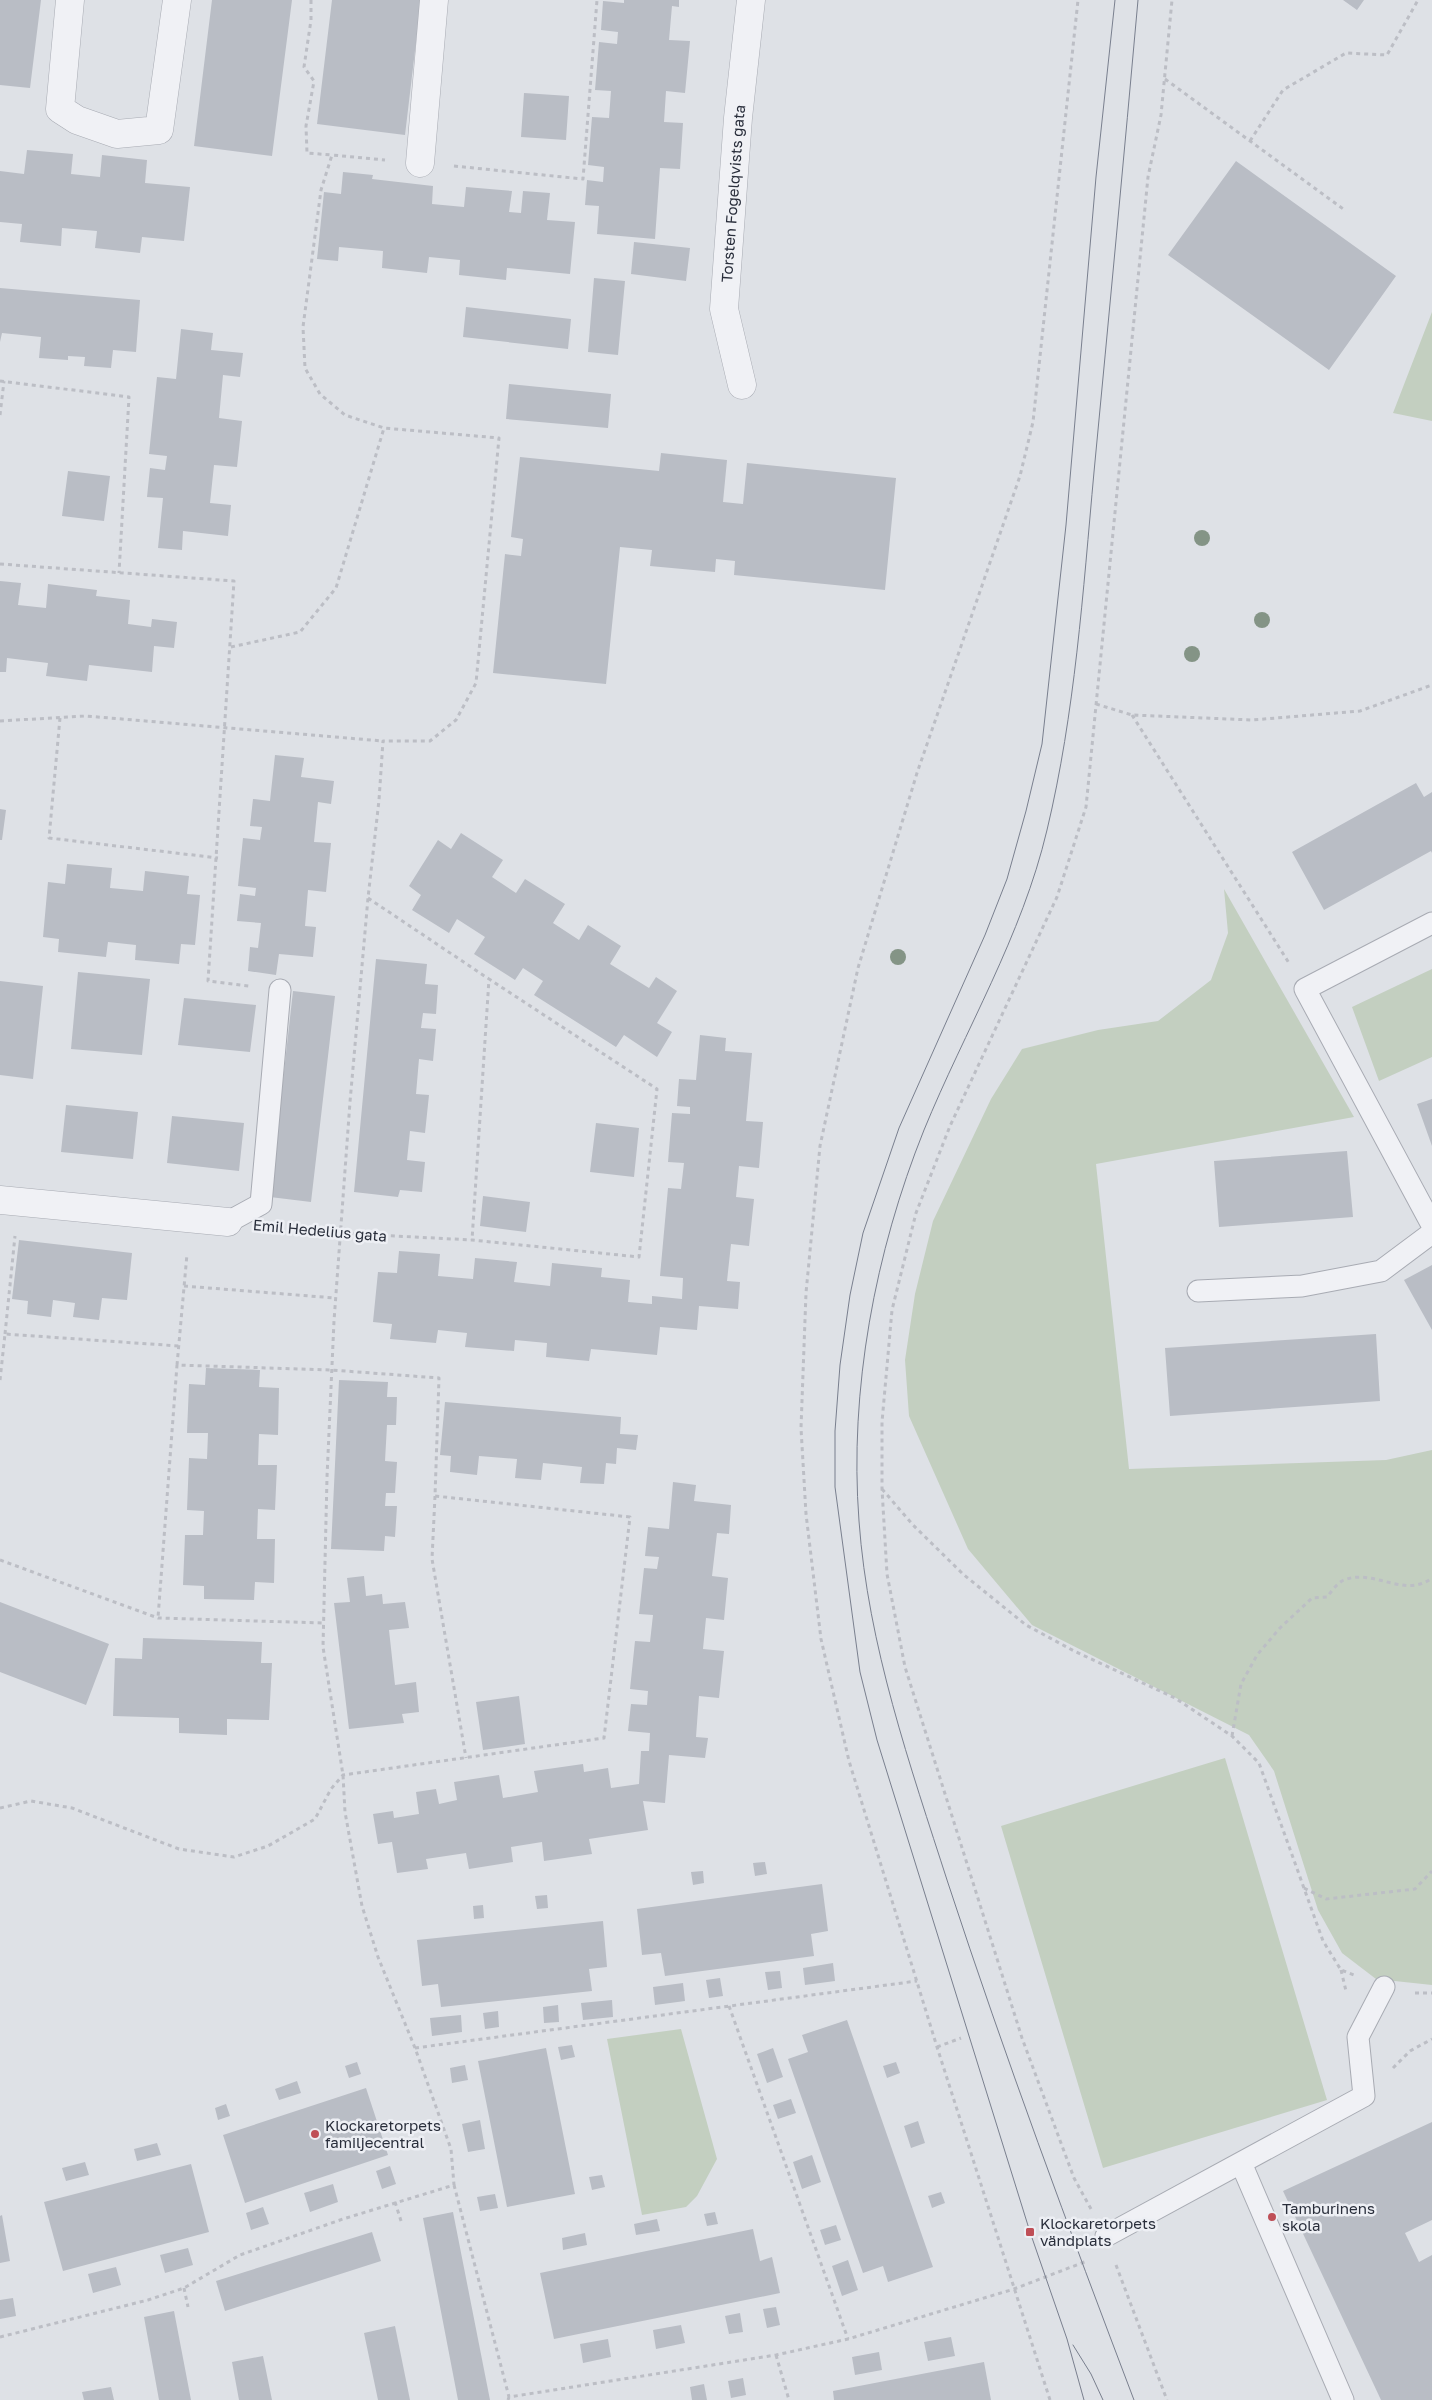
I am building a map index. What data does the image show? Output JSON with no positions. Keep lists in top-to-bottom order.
{
  "streets": {
    "street": ["Torsten Fogelqvists gata"],
    "path": ["Emil Hedelius gata"]
  },
  "places": {
    "other": ["Klockaretorpets familjecentral", "Tamburinens skola"],
    "transit": ["Klockaretorpets vändplats"]
  }
}
